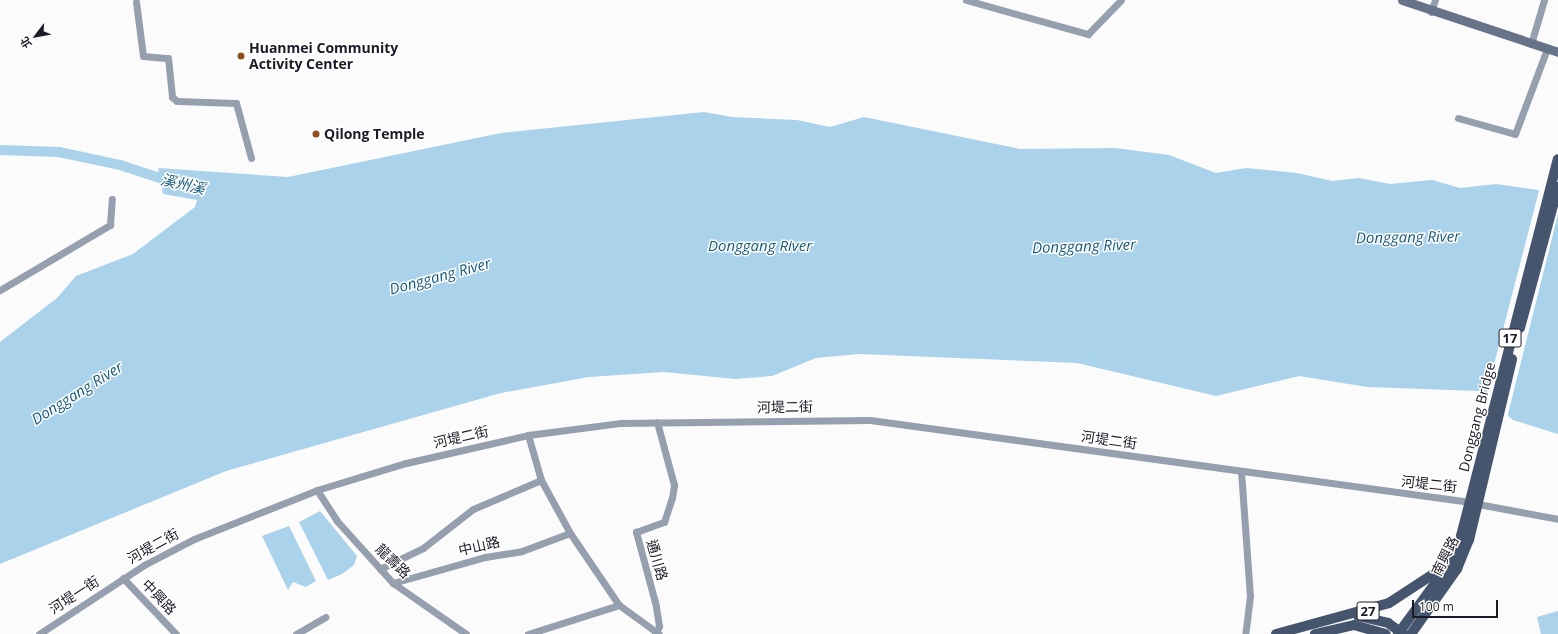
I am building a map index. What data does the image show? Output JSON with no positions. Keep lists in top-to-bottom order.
{
  "streets": {
    "main road": [
      "17",
      "Donggang Bridge",
      "南興路",
      "27"
    ],
    "street": [
      "河堤二街",
      "中山路",
      "通川路",
      "龍壽路",
      "河堤一街",
      "中興路"
    ]
  },
  "crossings": [
    ["河堤二街", "Donggang Bridge"],
    ["河堤二街", "南興路"],
    ["河堤二街", "通川路"],
    ["河堤二街", "龍壽路"],
    ["河堤二街", "河堤一街"],
    ["河堤二街", "中興路"],
    ["Donggang Bridge", "南興路"],
    ["中山路", "龍壽路"],
    ["河堤一街", "中興路"]
  ],
  "water": ["溪州溪", "Donggang River"],
  "places": ["Huanmei Community Activity Center", "Qilong Temple"],
  "scale_bar": "100 m",
  "north": "bottom left"
}
